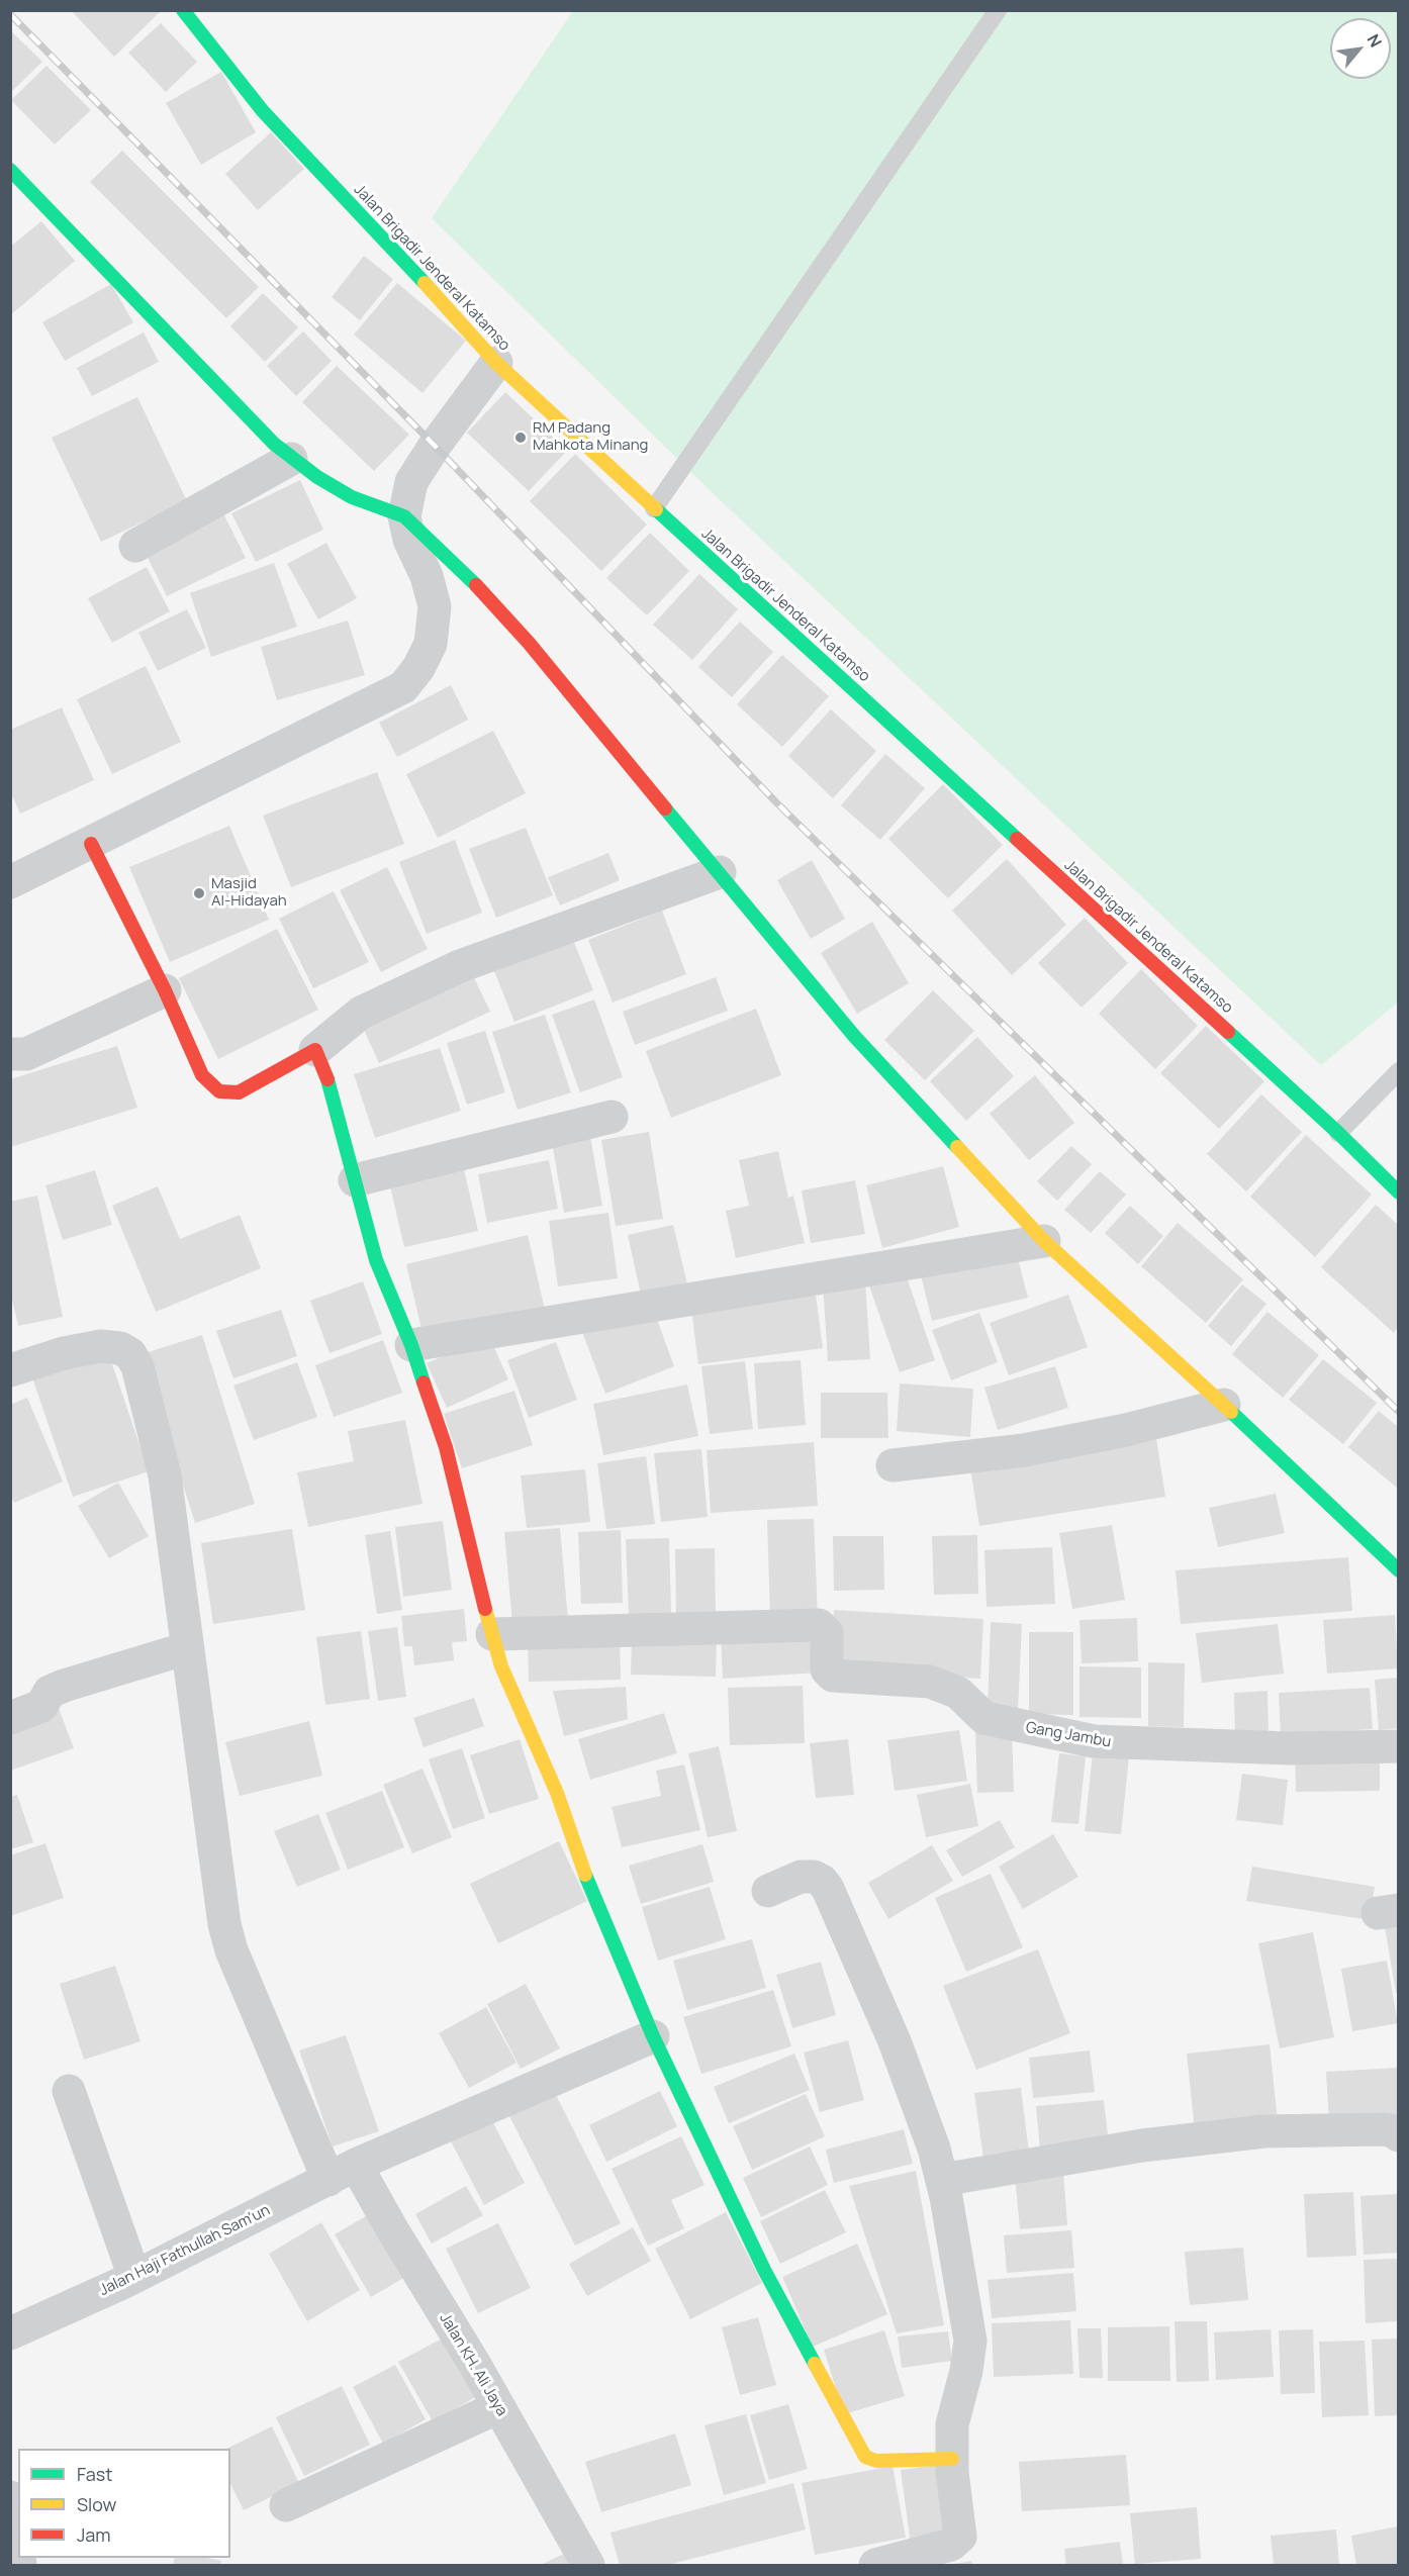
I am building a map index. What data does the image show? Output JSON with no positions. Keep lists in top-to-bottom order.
{
  "streets": {
    "main road": ["Jalan Brigadir Jenderal Katamso"],
    "street": ["Gang Jambu", "Jalan Haji Fathullah Sam'un", "Jalan KH. Ali Jaya"]
  },
  "crossings": [
    ["Jalan Haji Fathullah Sam'un", "Jalan KH. Ali Jaya"]
  ],
  "places": ["RM Padang Mahkota Minang", "Masjid Al-Hidayah"],
  "legend": ["Fast", "Slow", "Jam"],
  "north": "top right"
}
